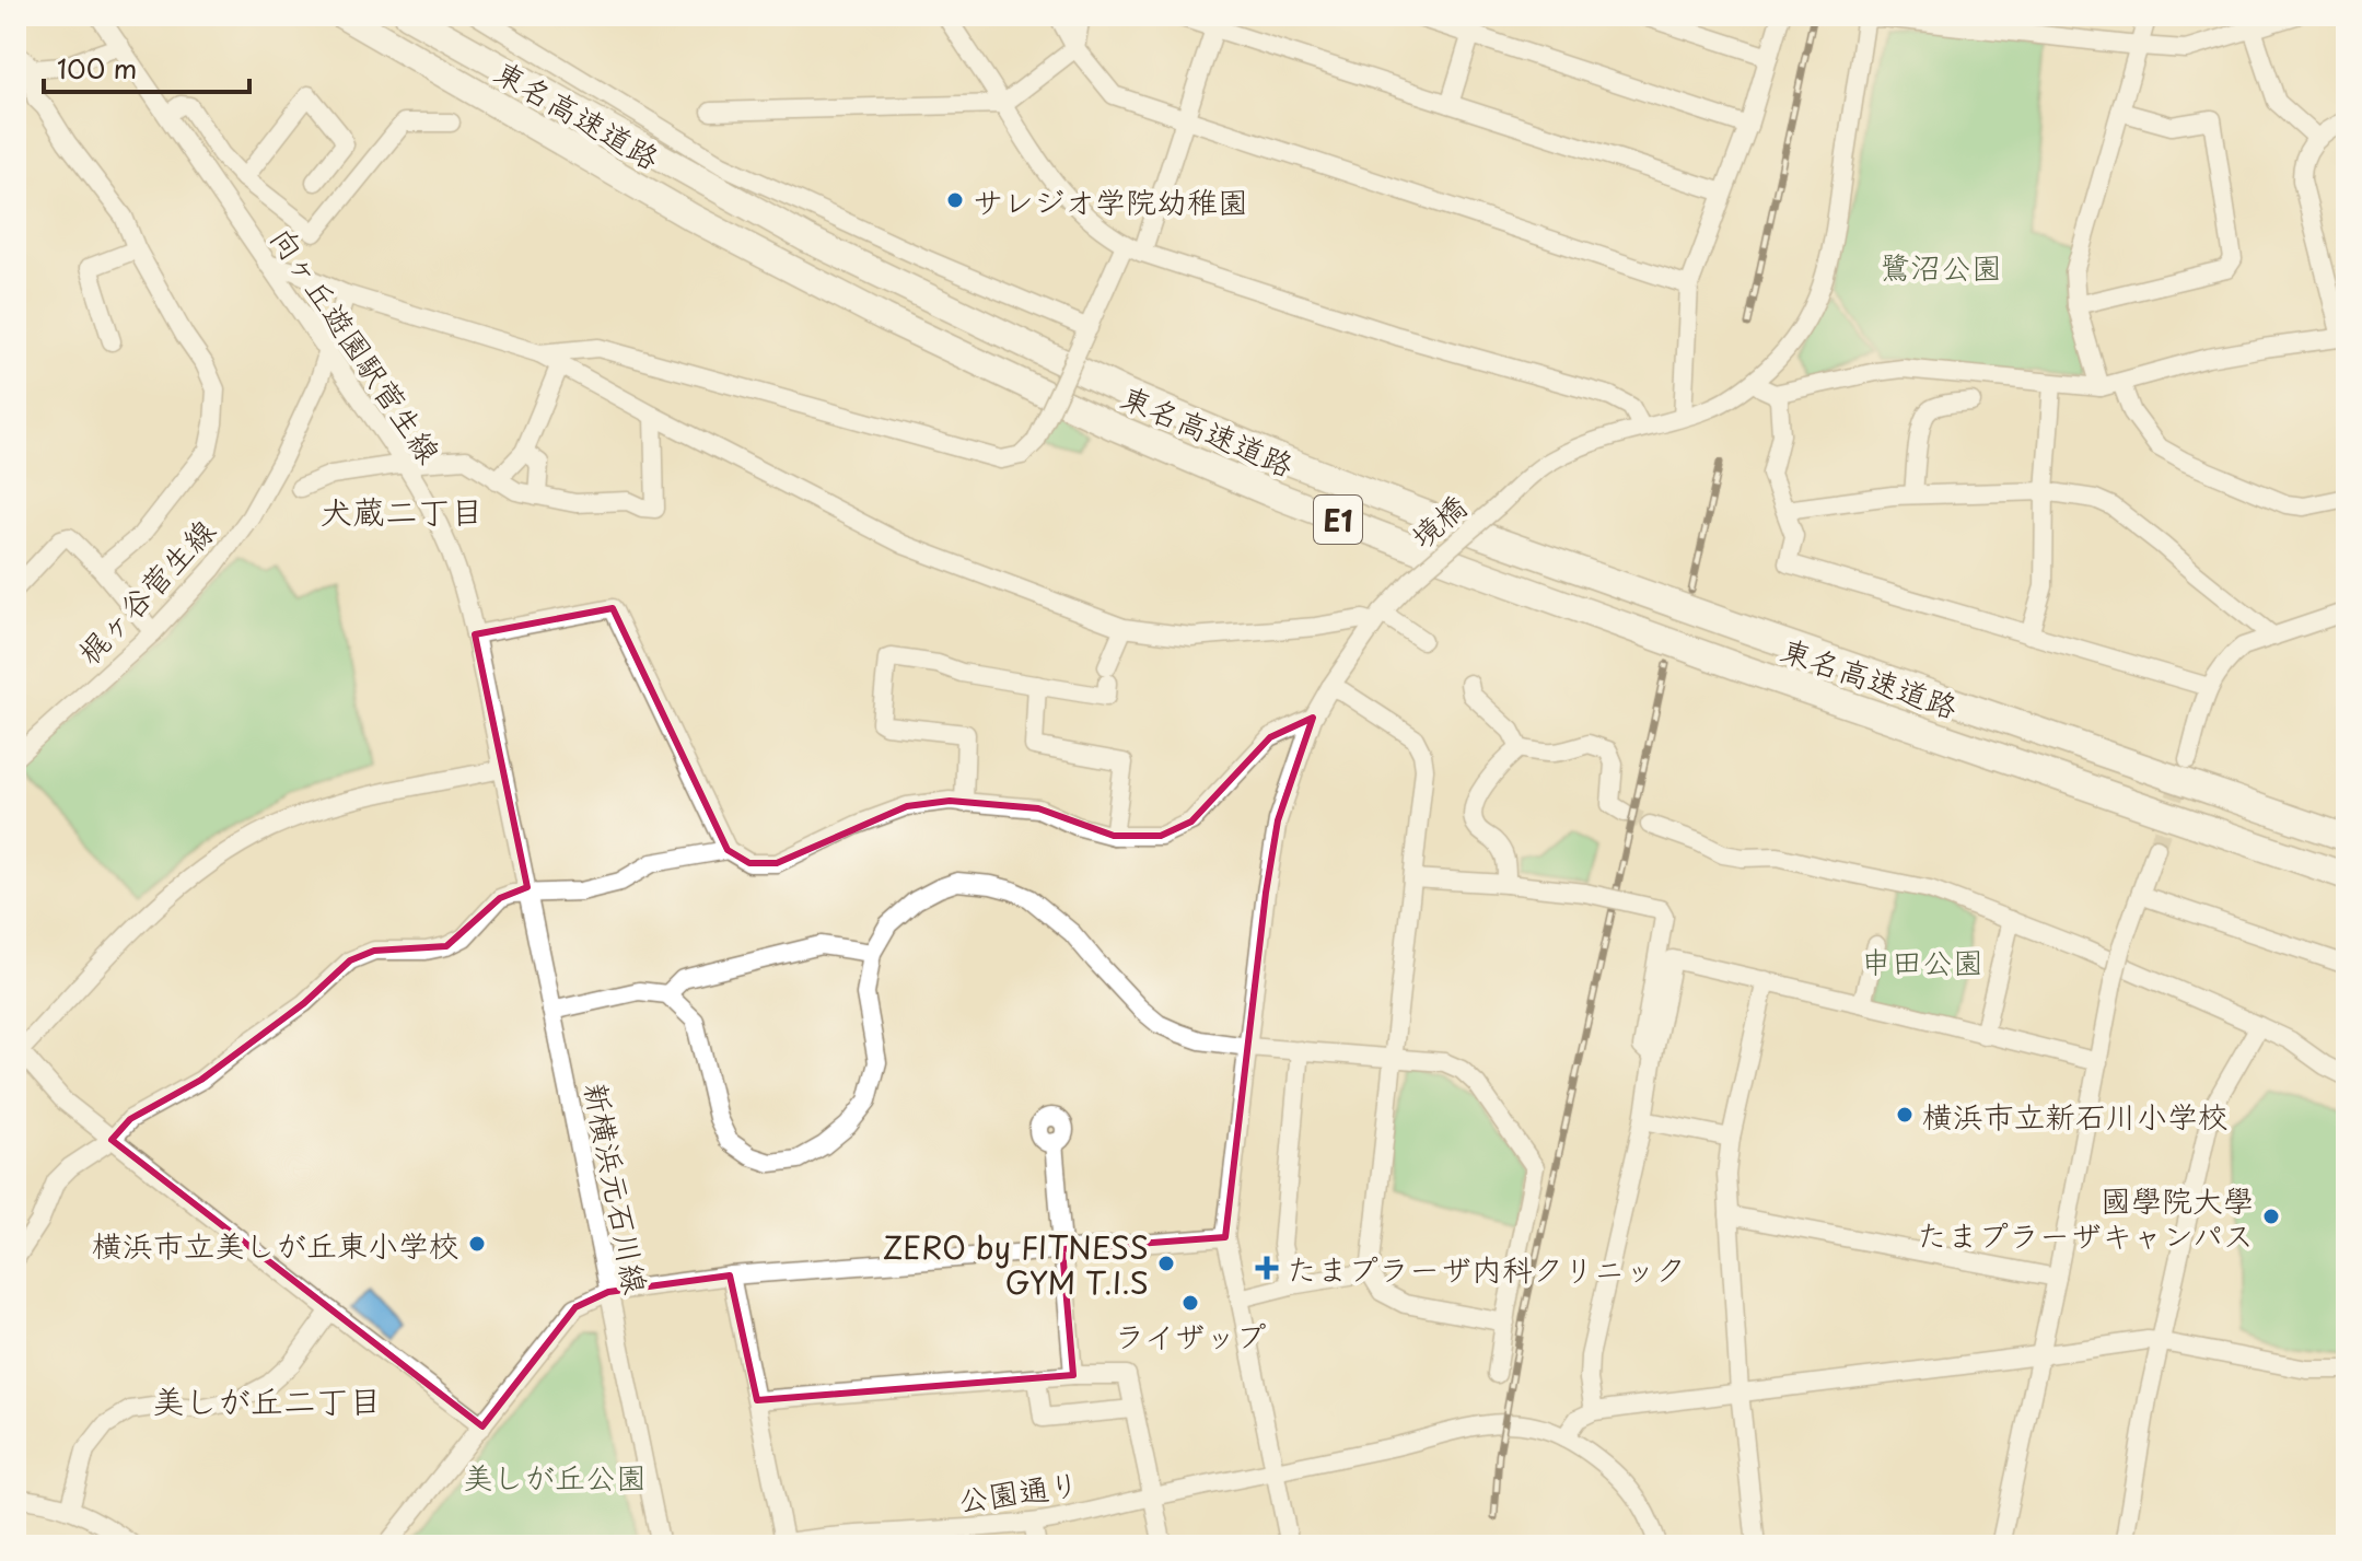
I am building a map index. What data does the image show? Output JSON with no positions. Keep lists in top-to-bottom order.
{
  "streets": {
    "highway": ["東名高速道路", "E1"],
    "street": [
      "向ヶ丘遊園駅菅生線",
      "境橋",
      "梶ヶ谷菅生線",
      "新横浜元石川線",
      "公園通り"
    ]
  },
  "crossings": [
    ["向ヶ丘遊園駅菅生線", "梶ヶ谷菅生線"],
    ["向ヶ丘遊園駅菅生線", "新横浜元石川線"],
    ["境橋", "公園通り"]
  ],
  "districts": ["犬蔵二丁目", "美しが丘二丁目"],
  "parks": ["鷺沼公園", "申田公園", "美しが丘公園"],
  "places": {
    "other": [
      "サレジオ学院幼稚園",
      "横浜市立新石川小学校",
      "國學院大學 たまプラーザキャンパス",
      "横浜市立美しが丘東小学校",
      "ZERO by FITNESS GYM T.I.S",
      "ライザップ"
    ],
    "health": ["たまプラーザ内科クリニック"]
  },
  "scale_bar": "100 m"
}
